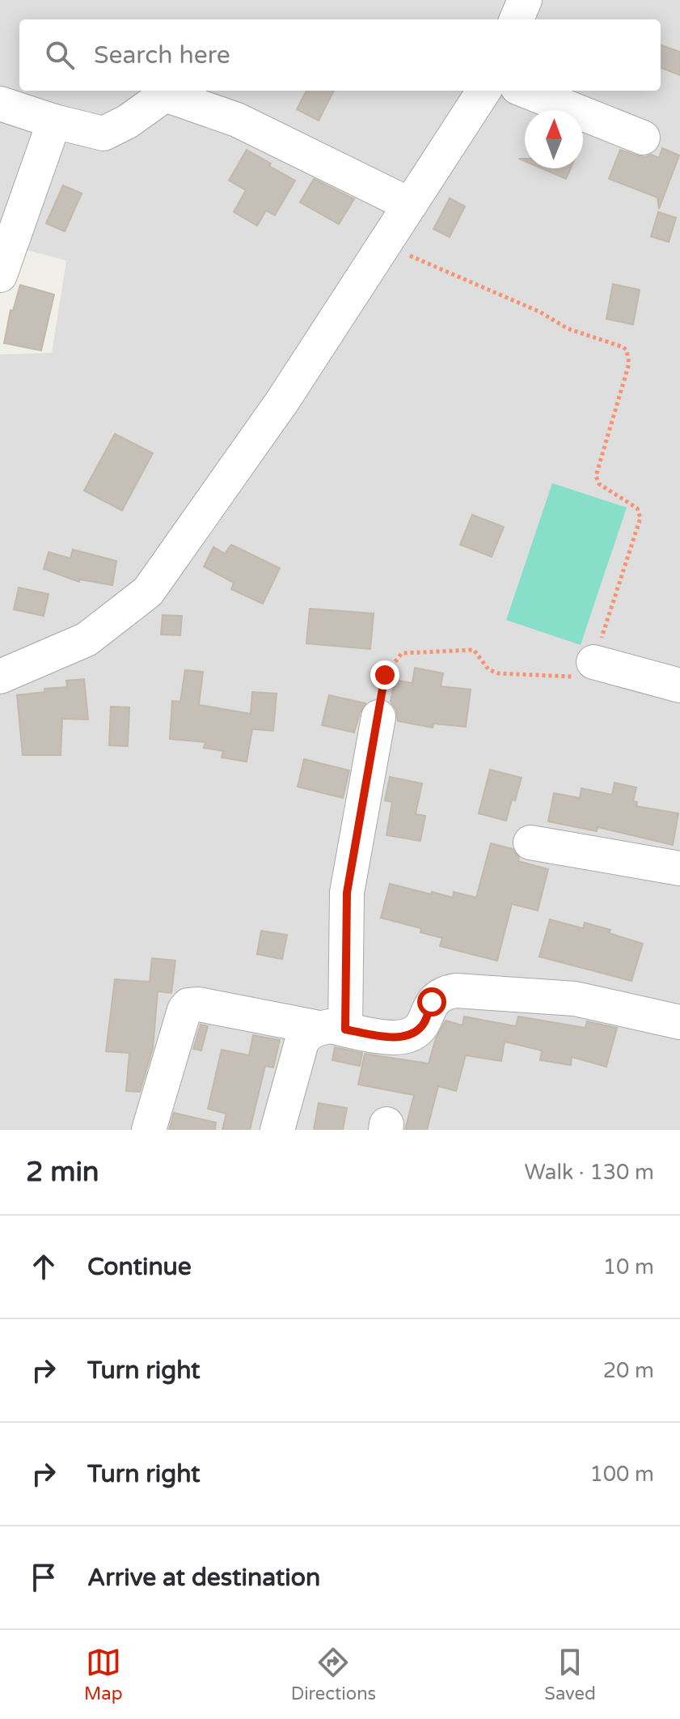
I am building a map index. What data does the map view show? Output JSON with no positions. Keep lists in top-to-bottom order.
{
  "north": "top",
  "page": {
    "search": "Search here",
    "heading": ["2 min", "Walk · 130 m"],
    "list": [
      ["Continue", "10 m"],
      ["Turn right", "20 m"],
      ["Turn right", "100 m"],
      "Arrive at destination"
    ],
    "nav": ["Map", "Directions", "Saved"]
  }
}
